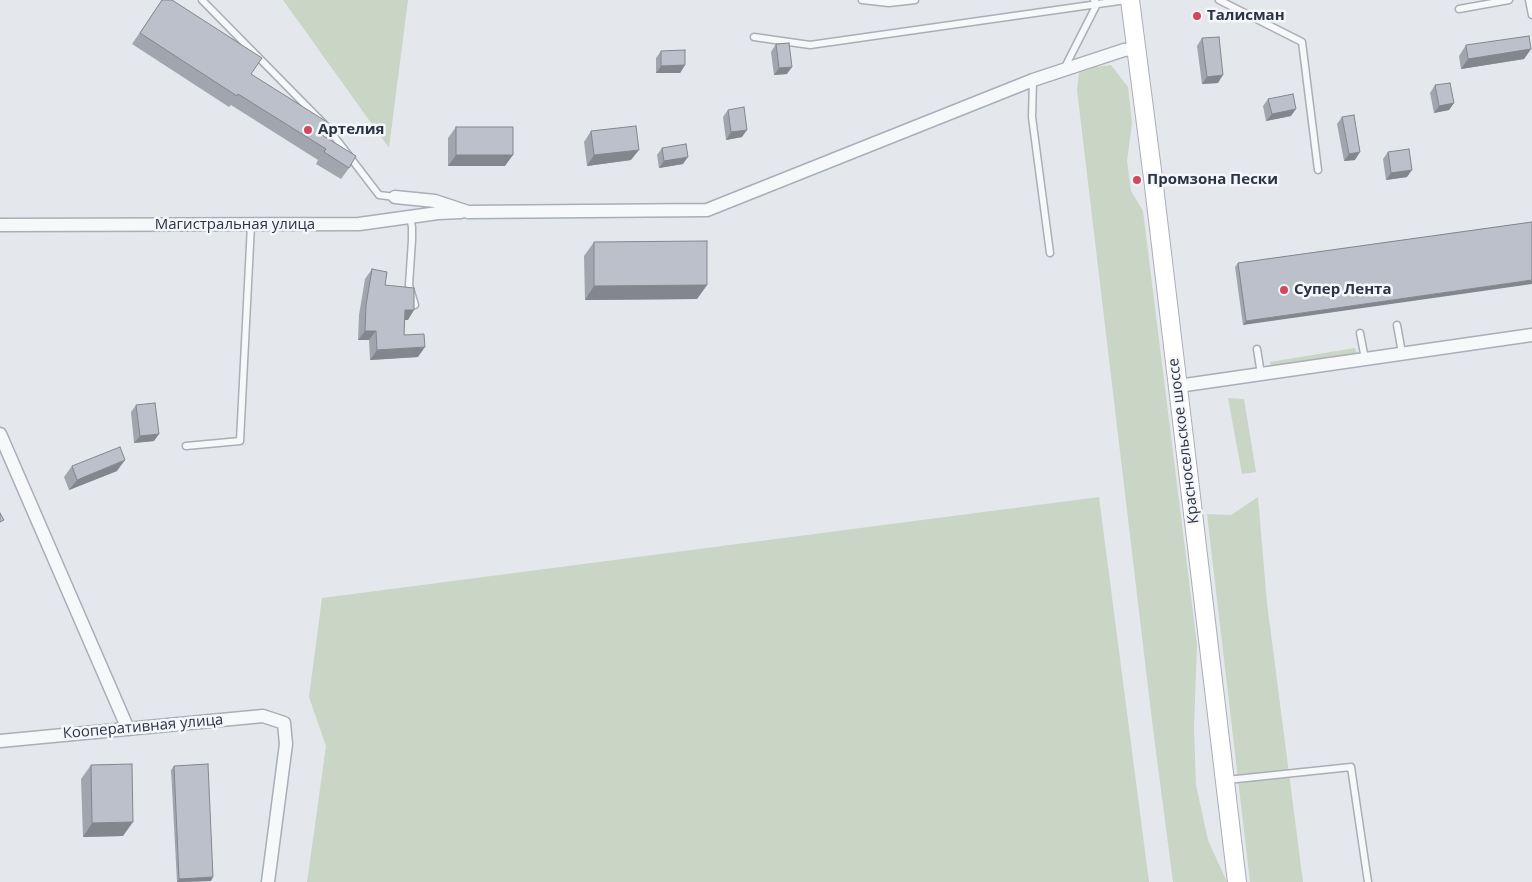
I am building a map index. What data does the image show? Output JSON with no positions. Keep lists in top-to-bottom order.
{
  "streets": {
    "main road": ["Красносельское шоссе"],
    "street": ["Магистральная улица", "Кооперативная улица"]
  },
  "places": [
    "Талисман",
    "Артелия",
    "Промзона Пески",
    "Супер Лента"
  ]
}
